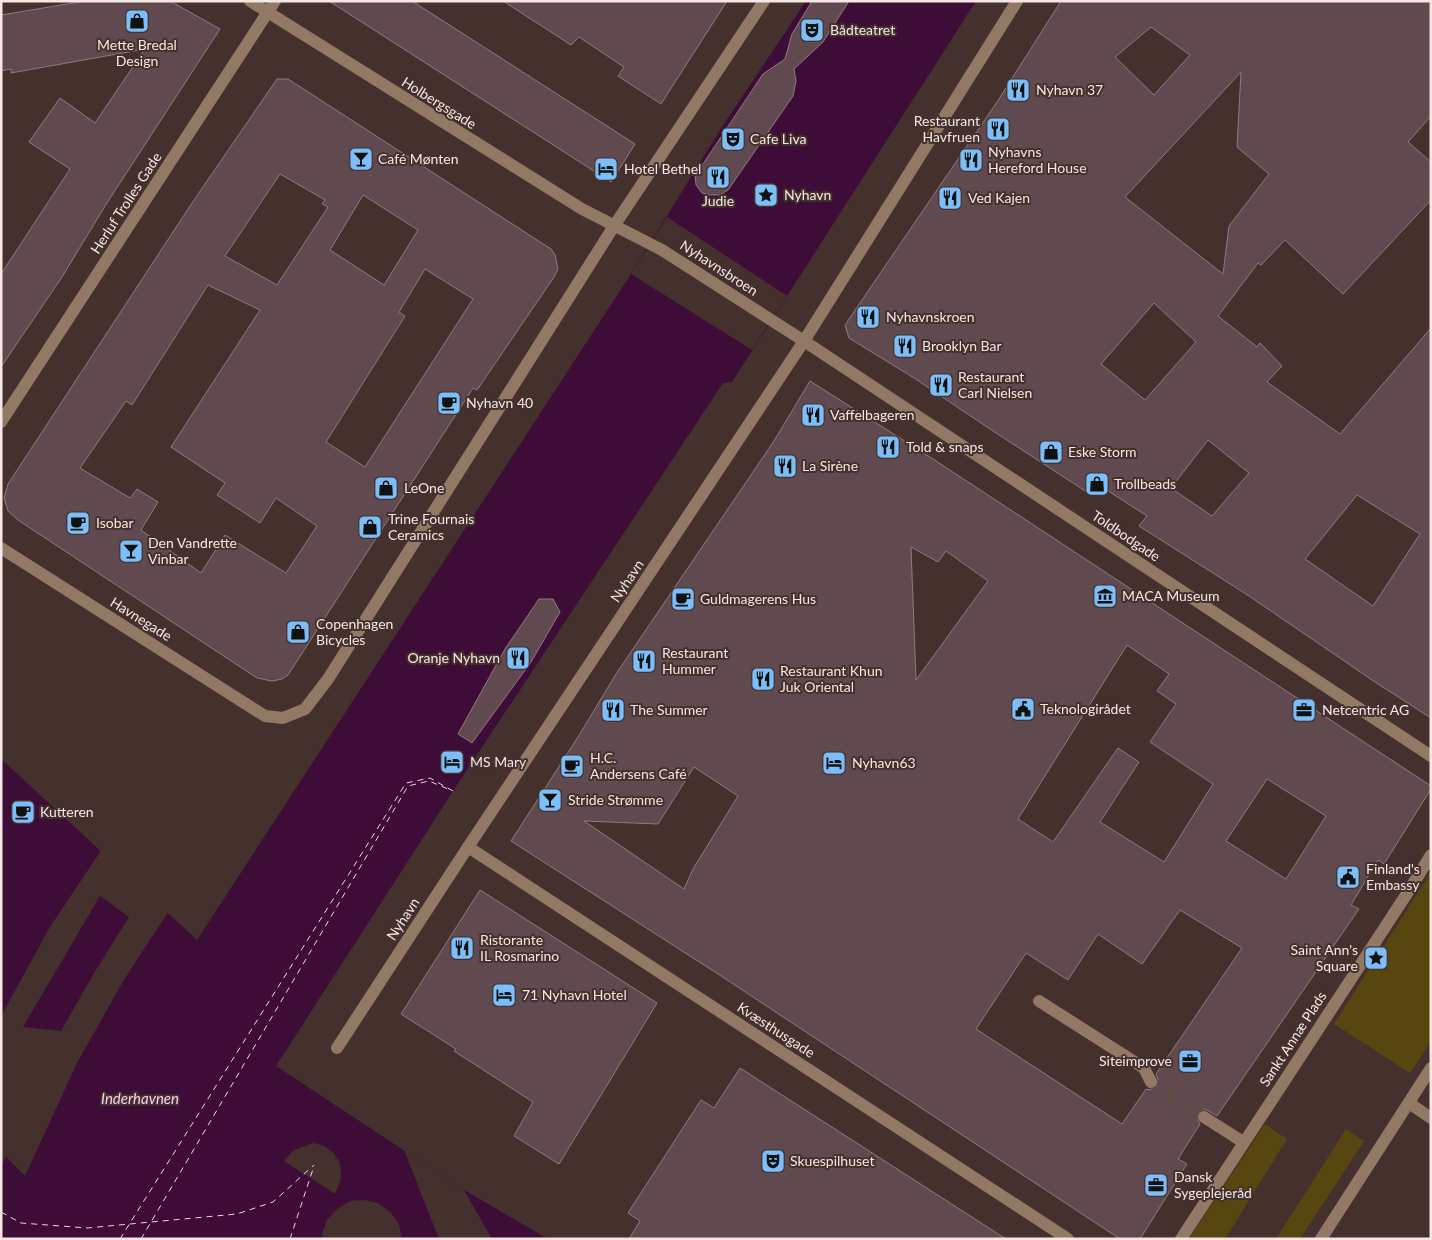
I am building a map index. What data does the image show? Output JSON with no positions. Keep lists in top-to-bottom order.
{
  "streets": {
    "street": [
      "Holbergsgade",
      "Herluf Trolles Gade",
      "Nyhavnsbroen",
      "Toldbodgade",
      "Nyhavn",
      "Havnegade",
      "Kvæsthusgade",
      "Sankt Annæ Plads"
    ]
  },
  "crossings": [
    ["Holbergsgade", "Herluf Trolles Gade"],
    ["Holbergsgade", "Nyhavnsbroen"],
    ["Holbergsgade", "Havnegade"],
    ["Nyhavnsbroen", "Toldbodgade"],
    ["Nyhavnsbroen", "Nyhavn"],
    ["Nyhavnsbroen", "Havnegade"],
    ["Toldbodgade", "Nyhavn"],
    ["Nyhavn", "Kvæsthusgade"]
  ],
  "water": ["Inderhavnen"],
  "places": {
    "shop": [
      "Mette Bredal Design",
      "Eske Storm",
      "Trollbeads",
      "LeOne",
      "Trine Fournais Ceramics",
      "Copenhagen Bicycles"
    ],
    "theatre": ["Bådteatret", "Cafe Liva", "Skuespilhuset"],
    "restaurant": [
      "Nyhavn 37",
      "Restaurant Havfruen",
      "Nyhavns Hereford House",
      "Judie",
      "Ved Kajen",
      "Nyhavnskroen",
      "Brooklyn Bar",
      "Restaurant Carl Nielsen",
      "Vaffelbageren",
      "Told & snaps",
      "La Sirène",
      "Oranje Nyhavn",
      "Restaurant Hummer",
      "Restaurant Khun Juk Oriental",
      "The Summer",
      "Ristorante IL Rosmarino"
    ],
    "bar": ["Café Mønten", "Den Vandrette Vinbar", "Stride Strømme"],
    "hotel": [
      "Hotel Bethel",
      "MS Mary",
      "Nyhavn63",
      "71 Nyhavn Hotel"
    ],
    "place": ["Nyhavn", "Saint Ann's Square"],
    "cafe": [
      "Nyhavn 40",
      "Isobar",
      "Guldmagerens Hus",
      "H.C. Andersens Café",
      "Kutteren"
    ],
    "museum": ["MACA Museum"],
    "public building": ["Teknologirådet", "Finland's Embassy"],
    "office": ["Netcentric AG", "Siteimprove", "Dansk Sygeplejeråd"]
  }
}
